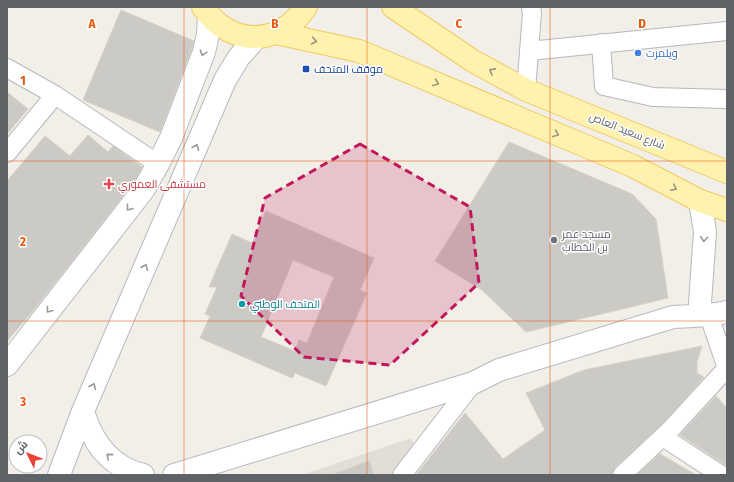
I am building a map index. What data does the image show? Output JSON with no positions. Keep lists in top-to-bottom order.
{
  "streets": {
    "main road": ["شارع سعيد العاص"]
  },
  "places": {
    "other": ["ويلمرت", "مسجد عمر بن الخطاب", "المتحف الوطني"],
    "transit": ["موقف المتحف"],
    "health": ["مستشفى العموري"]
  },
  "north": "top left",
  "grid": {
    "columns": [
      "A",
      "B",
      "C",
      "D"
    ],
    "rows": ["1", "2", "3"]
  }
}
